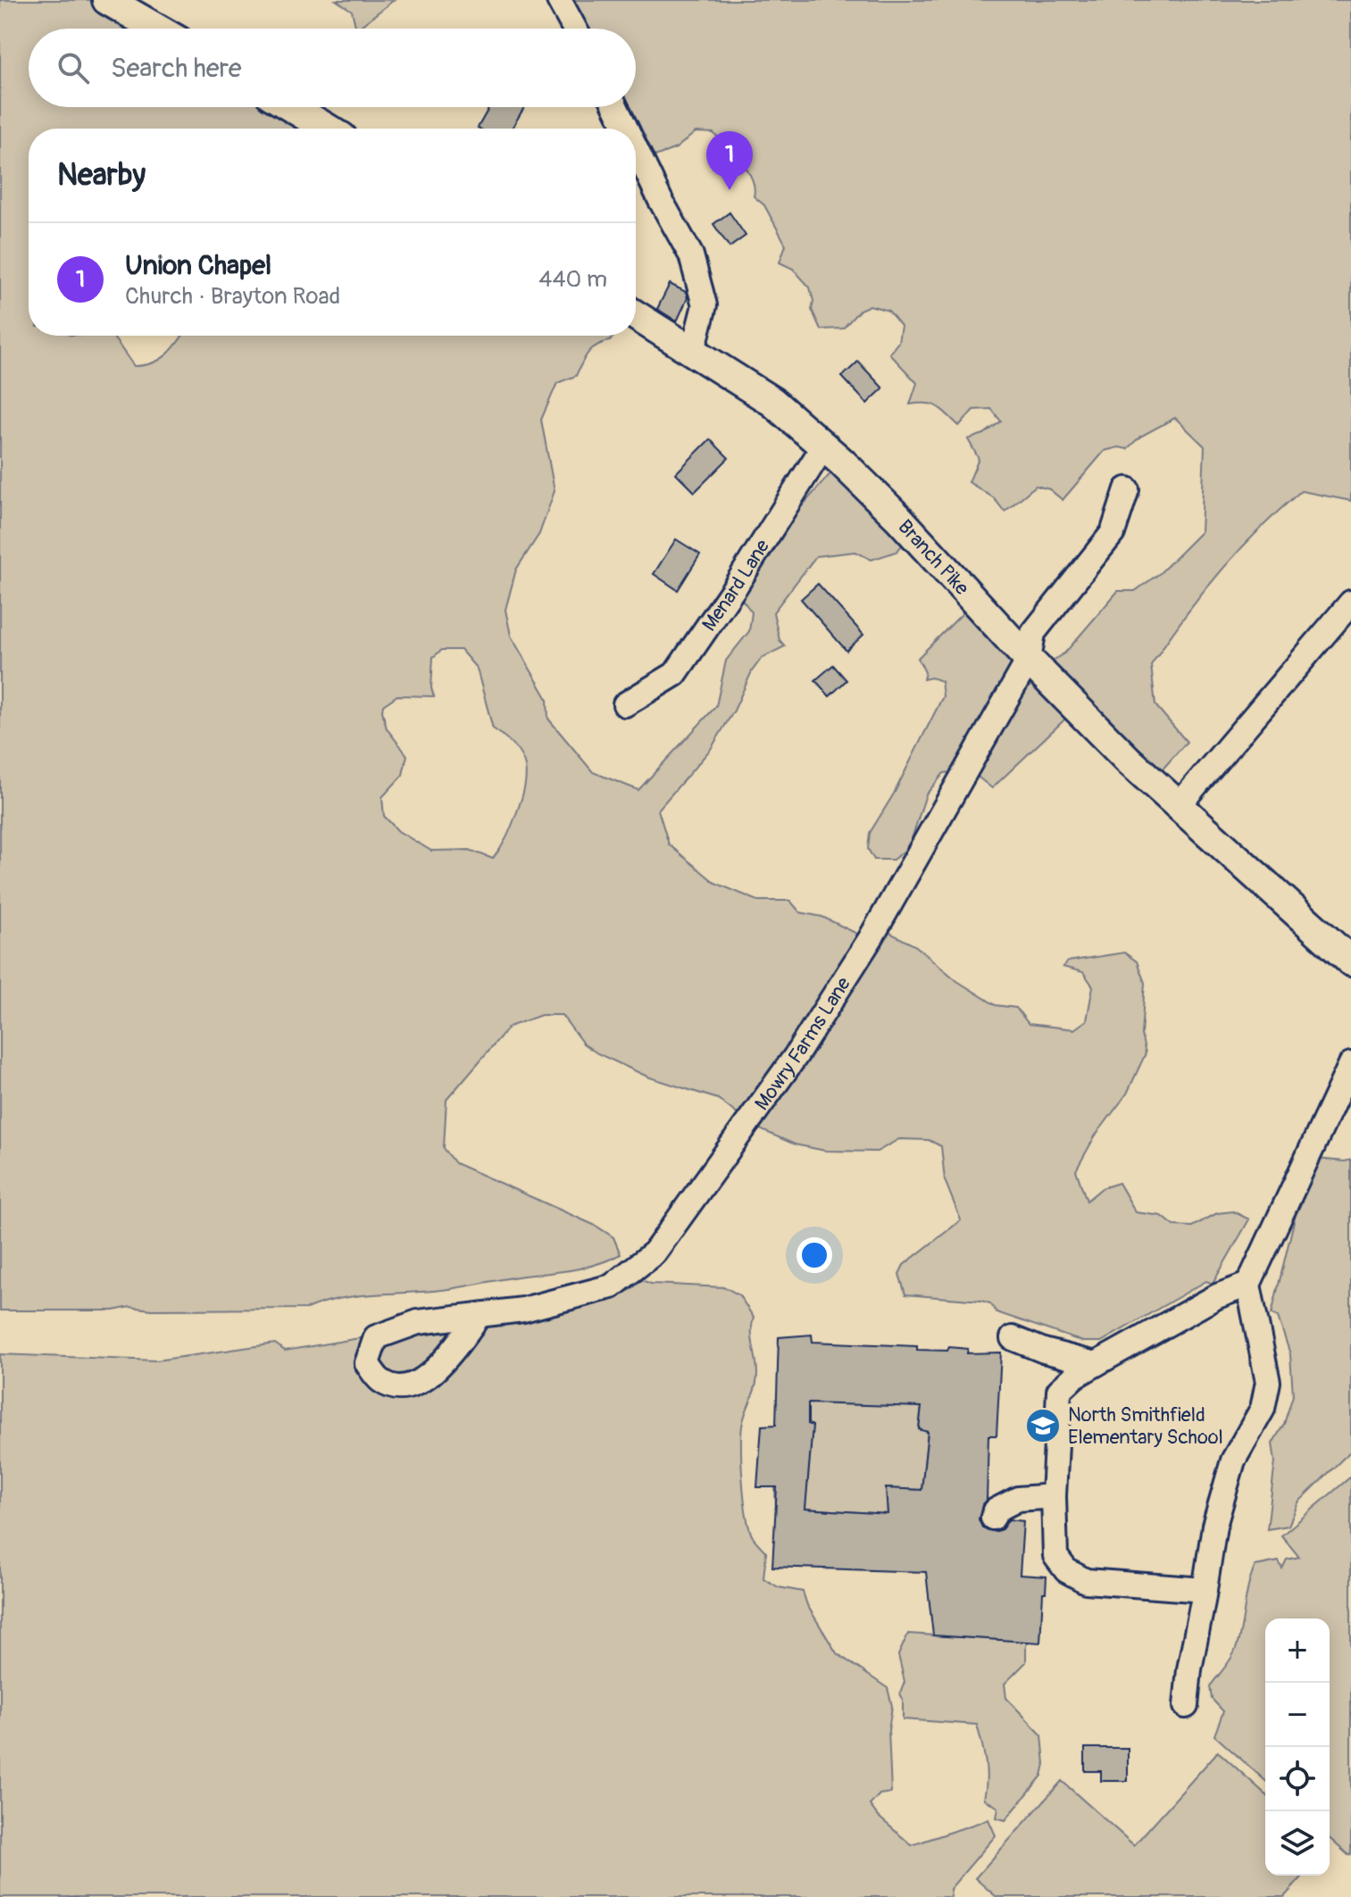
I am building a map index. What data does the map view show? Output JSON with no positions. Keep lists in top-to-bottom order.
{
  "streets": {
    "main road": ["Branch Pike"],
    "street": ["Menard Lane", "Mowry Farms Lane"]
  },
  "crossings": [
    ["Branch Pike", "Menard Lane"],
    ["Branch Pike", "Mowry Farms Lane"]
  ],
  "places": {
    "school or university": ["North Smithfield Elementary School"]
  },
  "page": {
    "search": "Search here",
    "heading": "Nearby",
    "pins": "1",
    "list": [
      {
        "mark": "1",
        "name": "Union Chapel",
        "note": "Church · Brayton Road",
        "value": "440 m"
      }
    ],
    "map_buttons": ["+", "−"]
  }
}
